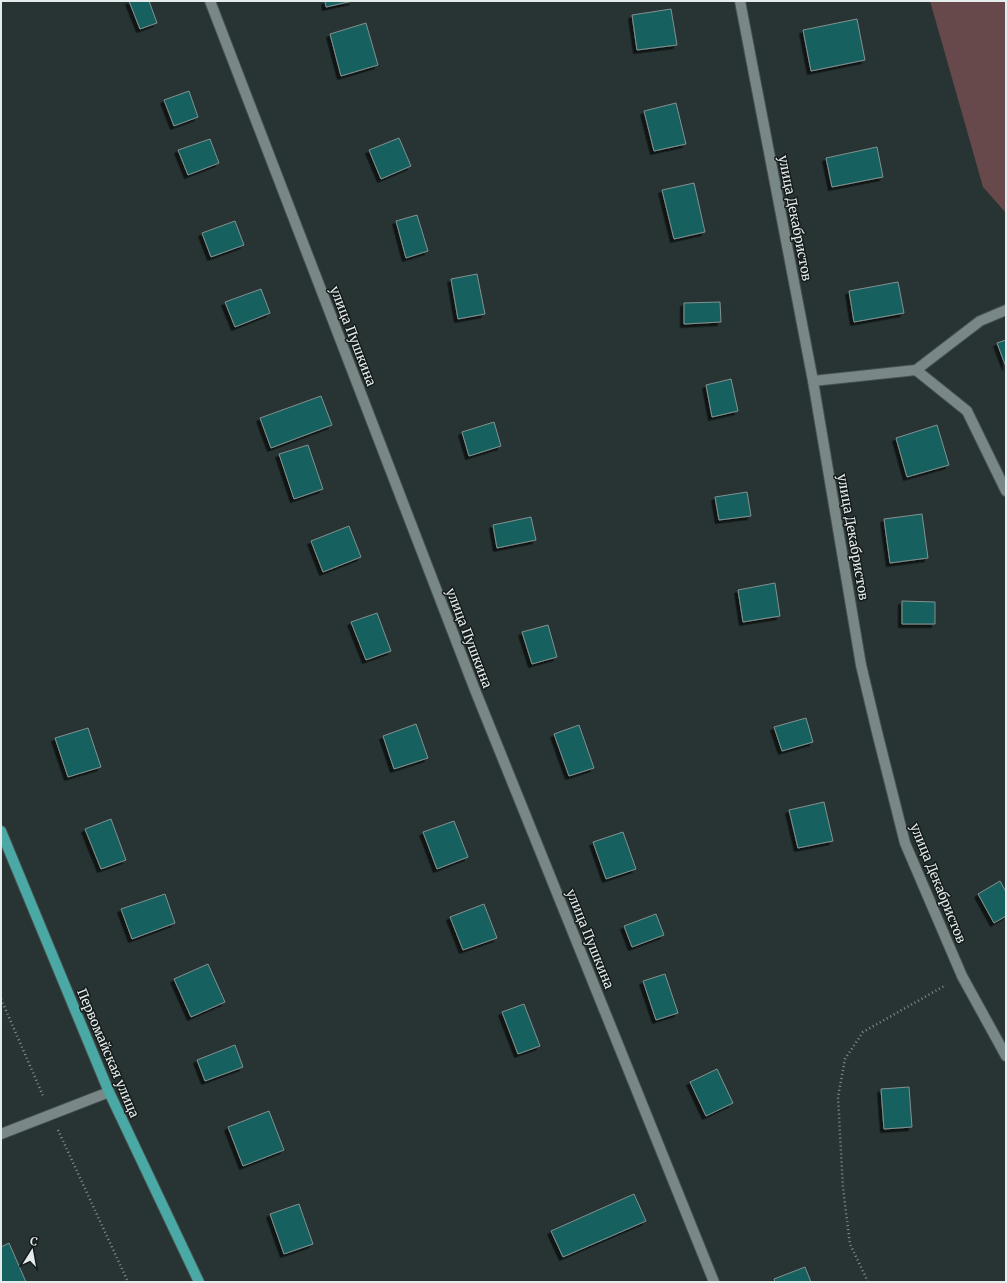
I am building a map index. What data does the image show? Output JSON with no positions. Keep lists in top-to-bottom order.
{
  "streets": {
    "main road": ["Первомайская улица"],
    "street": ["улица Декабристов", "улица Пушкина"]
  },
  "north": "top"
}
